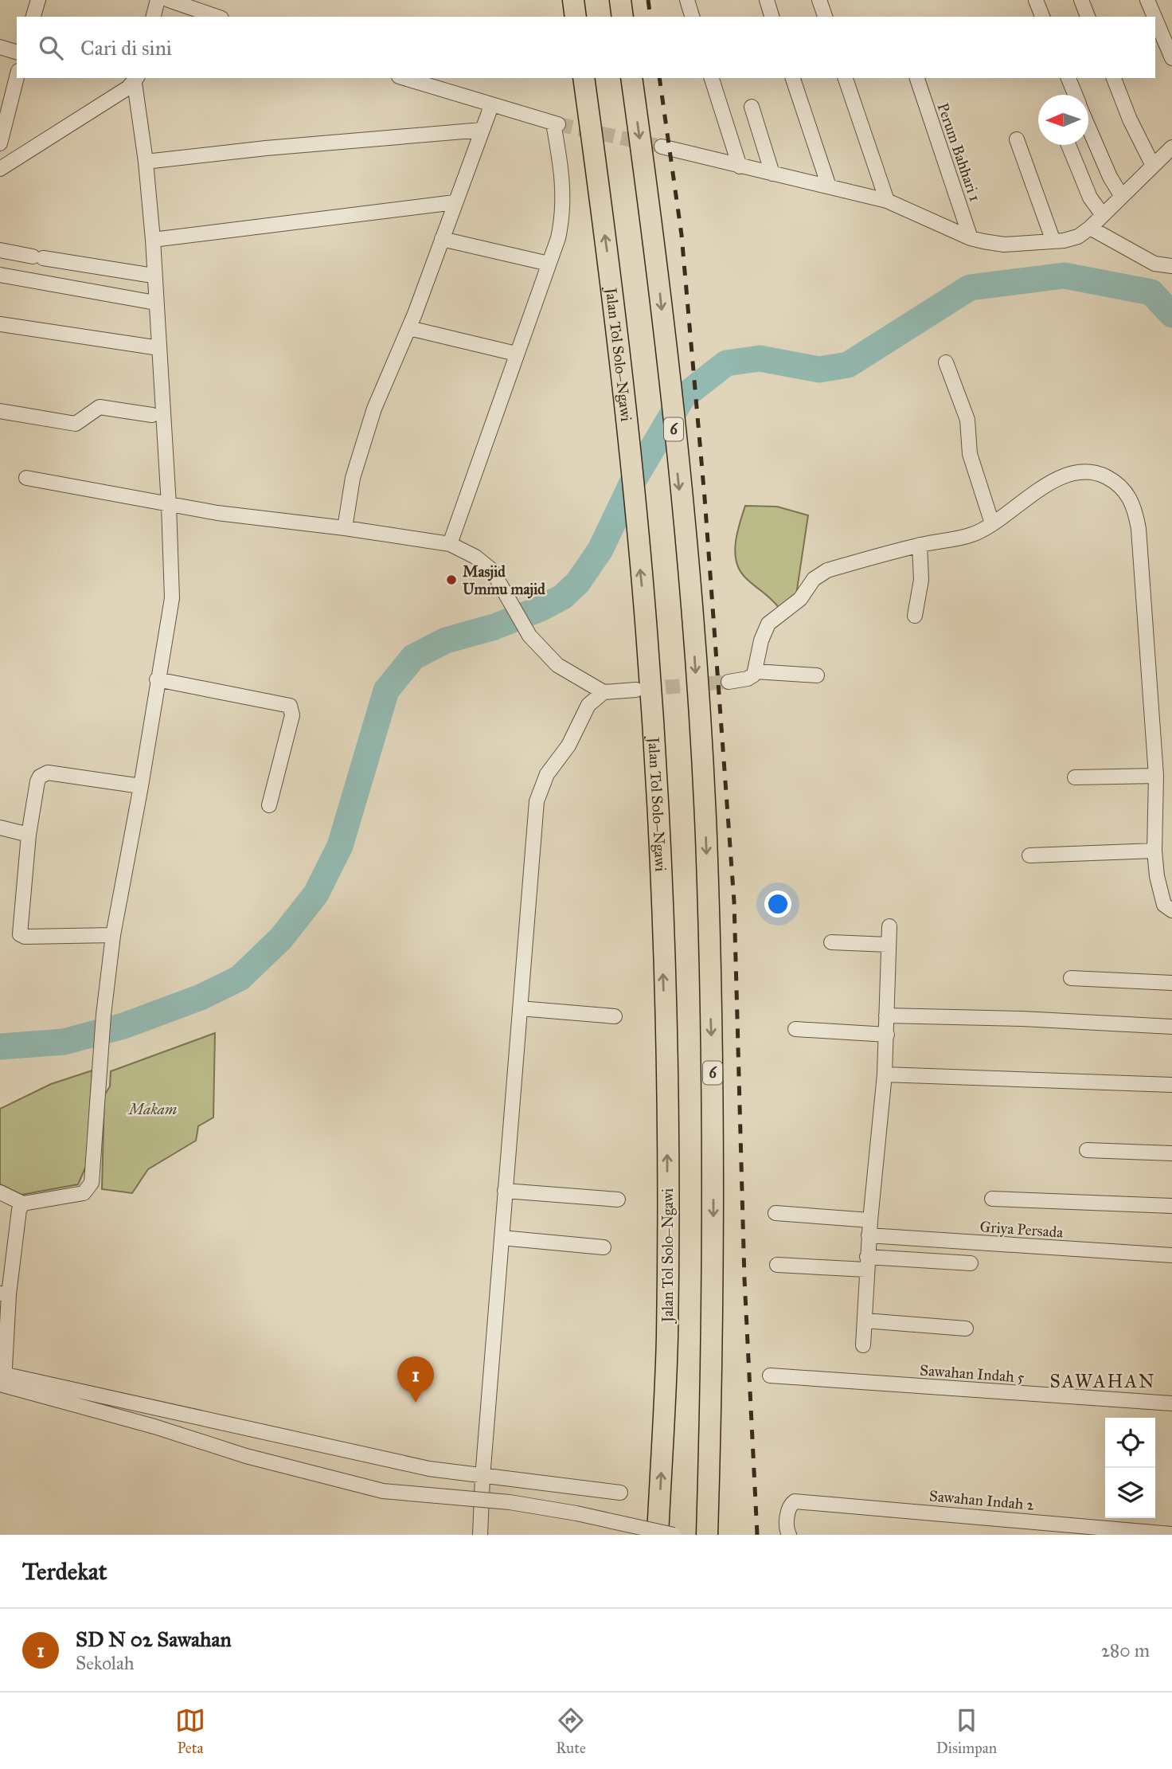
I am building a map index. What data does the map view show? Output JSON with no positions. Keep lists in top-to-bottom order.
{
  "streets": {
    "highway": ["Jalan Tol Solo–Ngawi", "6"],
    "street": [
      "Perum Bahhari 1",
      "Griya Persada",
      "Sawahan Indah 5",
      "Sawahan Indah 2"
    ]
  },
  "districts": ["SAWAHAN"],
  "parks": ["Makam"],
  "places": ["Masjid Ummu majid"],
  "north": "left",
  "page": {
    "search": "Cari di sini",
    "pins": "1",
    "heading": "Terdekat",
    "list": [
      {
        "mark": "1",
        "name": "SD N 02 Sawahan",
        "note": "Sekolah",
        "value": "280 m"
      }
    ],
    "nav": ["Peta", "Rute", "Disimpan"]
  }
}
